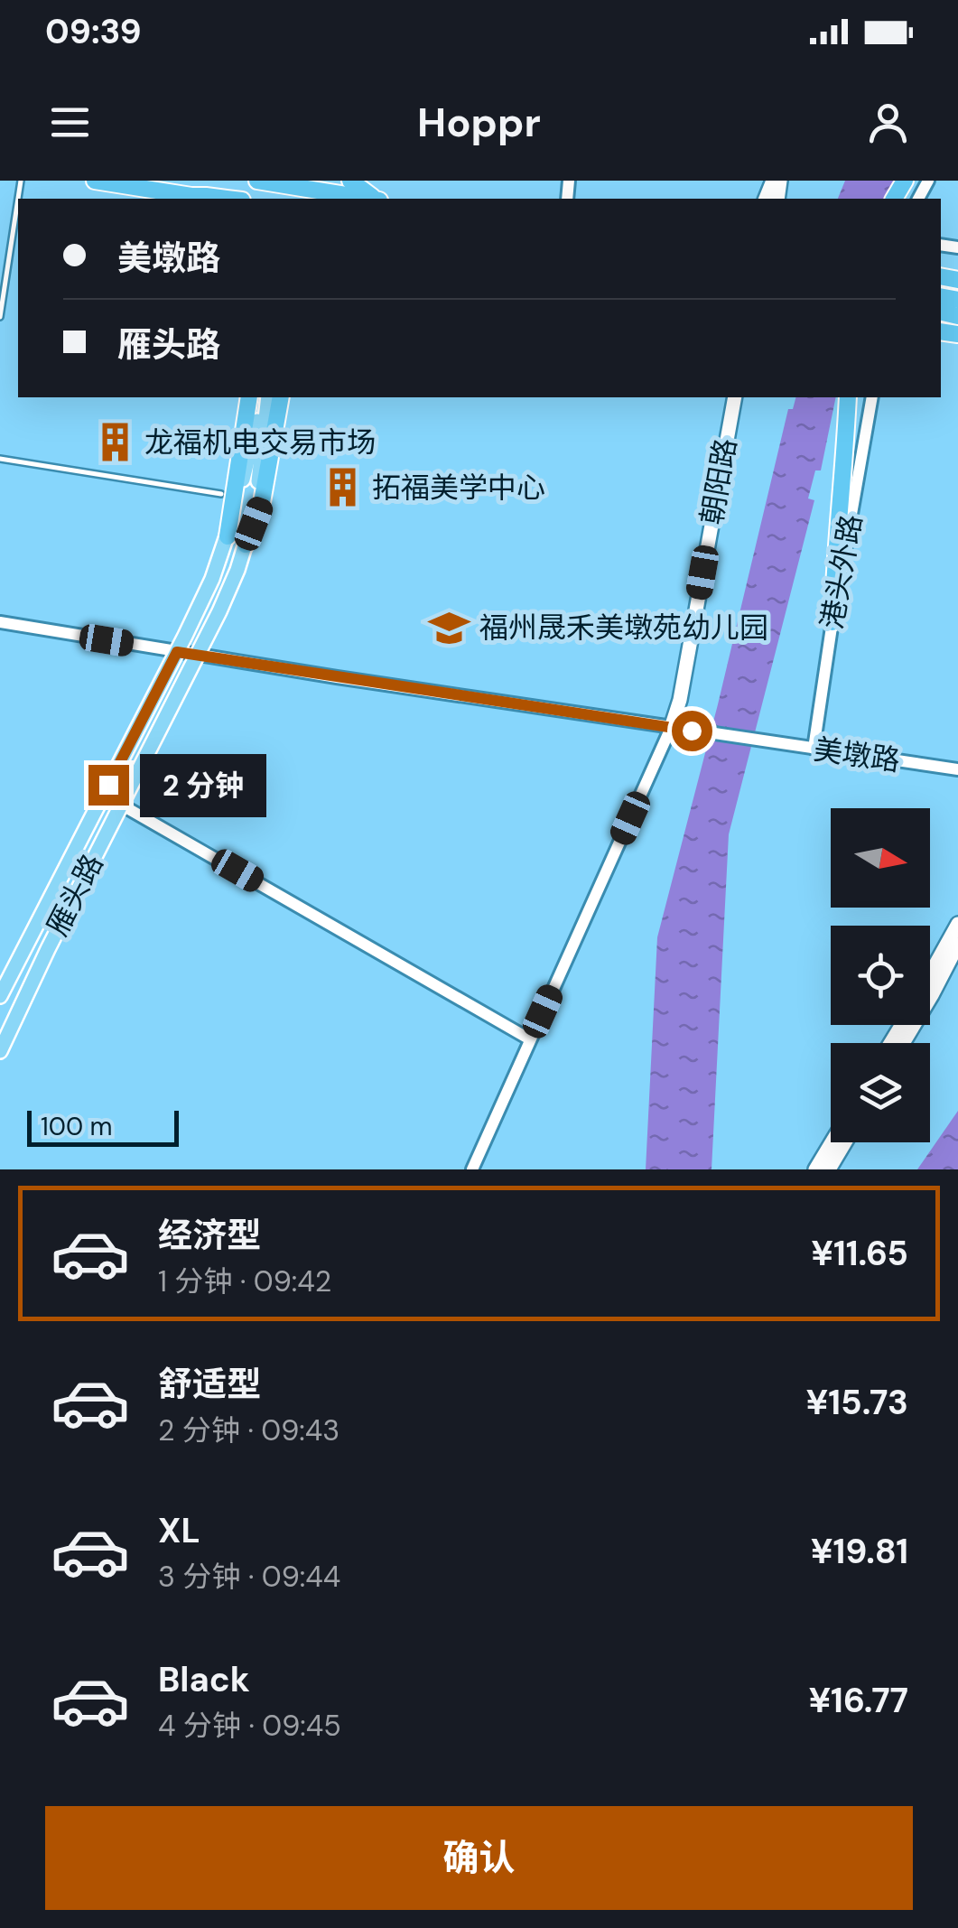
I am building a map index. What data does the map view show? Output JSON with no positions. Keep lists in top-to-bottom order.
{
  "streets": {
    "main road": ["朝阳路", "雁头路"],
    "street": ["港头外路", "美墩路"]
  },
  "crossings": [
    ["朝阳路", "美墩路"],
    ["港头外路", "美墩路"]
  ],
  "places": {
    "building": ["龙福机电交易市场", "拓福美学中心"],
    "school or university": ["福州晟禾美墩苑幼儿园"]
  },
  "scale_bar": "100 m",
  "north": "right",
  "page": {
    "status": "09:39",
    "header": "Hoppr",
    "banner": ["美墩路", "雁头路"],
    "bubble": "2 分钟",
    "scale": "100 m",
    "list": [
      {
        "name": "经济型",
        "note": "1 分钟 · 09:42",
        "value": "¥11.65"
      },
      {
        "name": "舒适型",
        "note": "2 分钟 · 09:43",
        "value": "¥15.73"
      },
      {
        "name": "XL",
        "note": "3 分钟 · 09:44",
        "value": "¥19.81"
      },
      {
        "name": "Black",
        "note": "4 分钟 · 09:45",
        "value": "¥16.77"
      }
    ],
    "buttons": "确认"
  }
}
